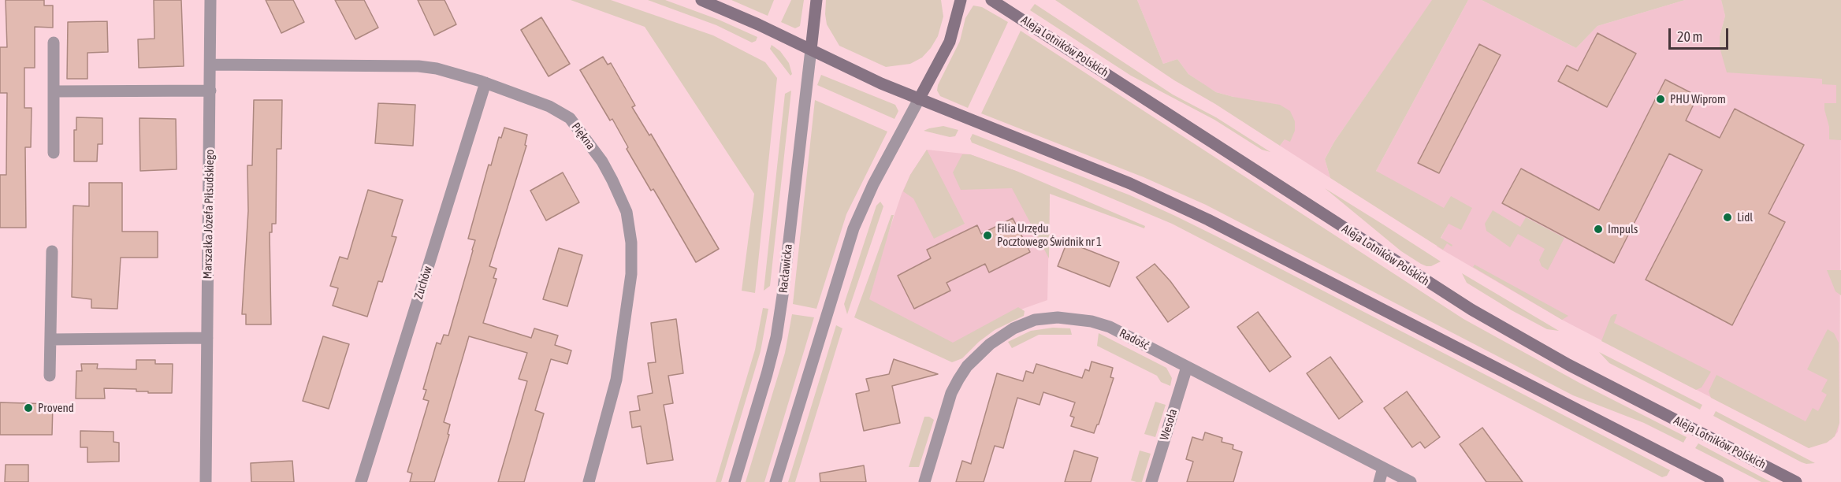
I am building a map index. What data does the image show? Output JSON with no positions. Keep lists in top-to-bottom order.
{
  "streets": {
    "street": [
      "Aleja Lotników Polskich",
      "Piękna",
      "Marszałka Józefa Piłsudskiego",
      "Racławicka",
      "Zuchów",
      "Radość",
      "Wesoła"
    ]
  },
  "crossings": [
    ["Piękna", "Marszałka Józefa Piłsudskiego"],
    ["Piękna", "Zuchów"],
    ["Radość", "Wesoła"]
  ],
  "places": [
    "PHU Wiprom",
    "Lidl",
    "Impuls",
    "Filia Urzędu Pocztowego Świdnik nr 1",
    "Provend"
  ],
  "scale_bar": "20 m"
}
